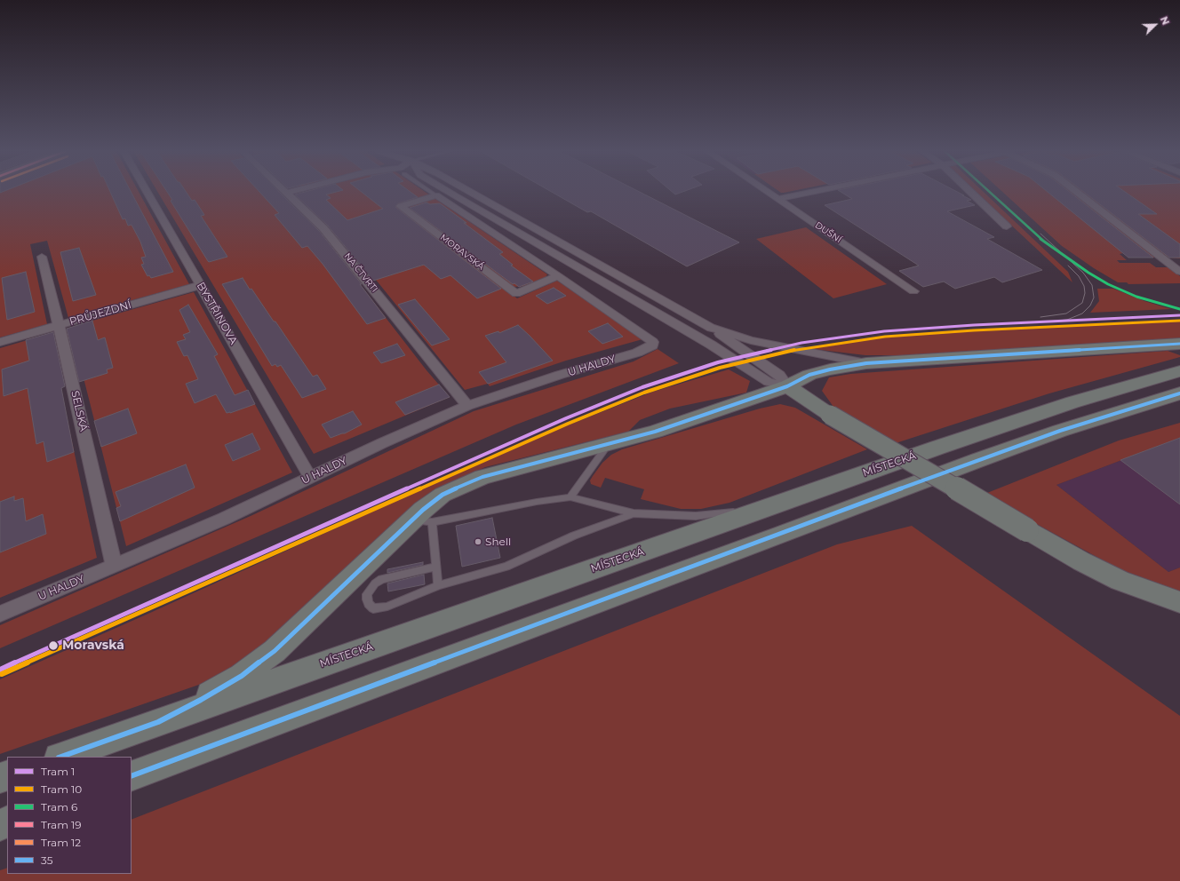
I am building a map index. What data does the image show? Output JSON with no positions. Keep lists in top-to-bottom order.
{
  "streets": {
    "highway": ["MÍSTECKÁ"],
    "street": [
      "DUŠNÍ",
      "MORAVSKÁ",
      "NA ČTVRTI",
      "PRŮJEZDNÍ",
      "BYSTŘINOVA",
      "U HALDY",
      "SELSKÁ"
    ]
  },
  "crossings": [
    ["MORAVSKÁ", "U HALDY"],
    ["NA ČTVRTI", "U HALDY"],
    ["PRŮJEZDNÍ", "BYSTŘINOVA"],
    ["PRŮJEZDNÍ", "SELSKÁ"],
    ["BYSTŘINOVA", "U HALDY"],
    ["U HALDY", "SELSKÁ"]
  ],
  "places": ["Shell", "Moravská"],
  "lines": [
    "tram line 6",
    "tram line 1",
    "tram line 10",
    "transit line 35"
  ],
  "legend": [
    "Tram 1",
    "Tram 10",
    "Tram 6",
    "Tram 19",
    "Tram 12",
    "35"
  ],
  "north": "top right"
}
